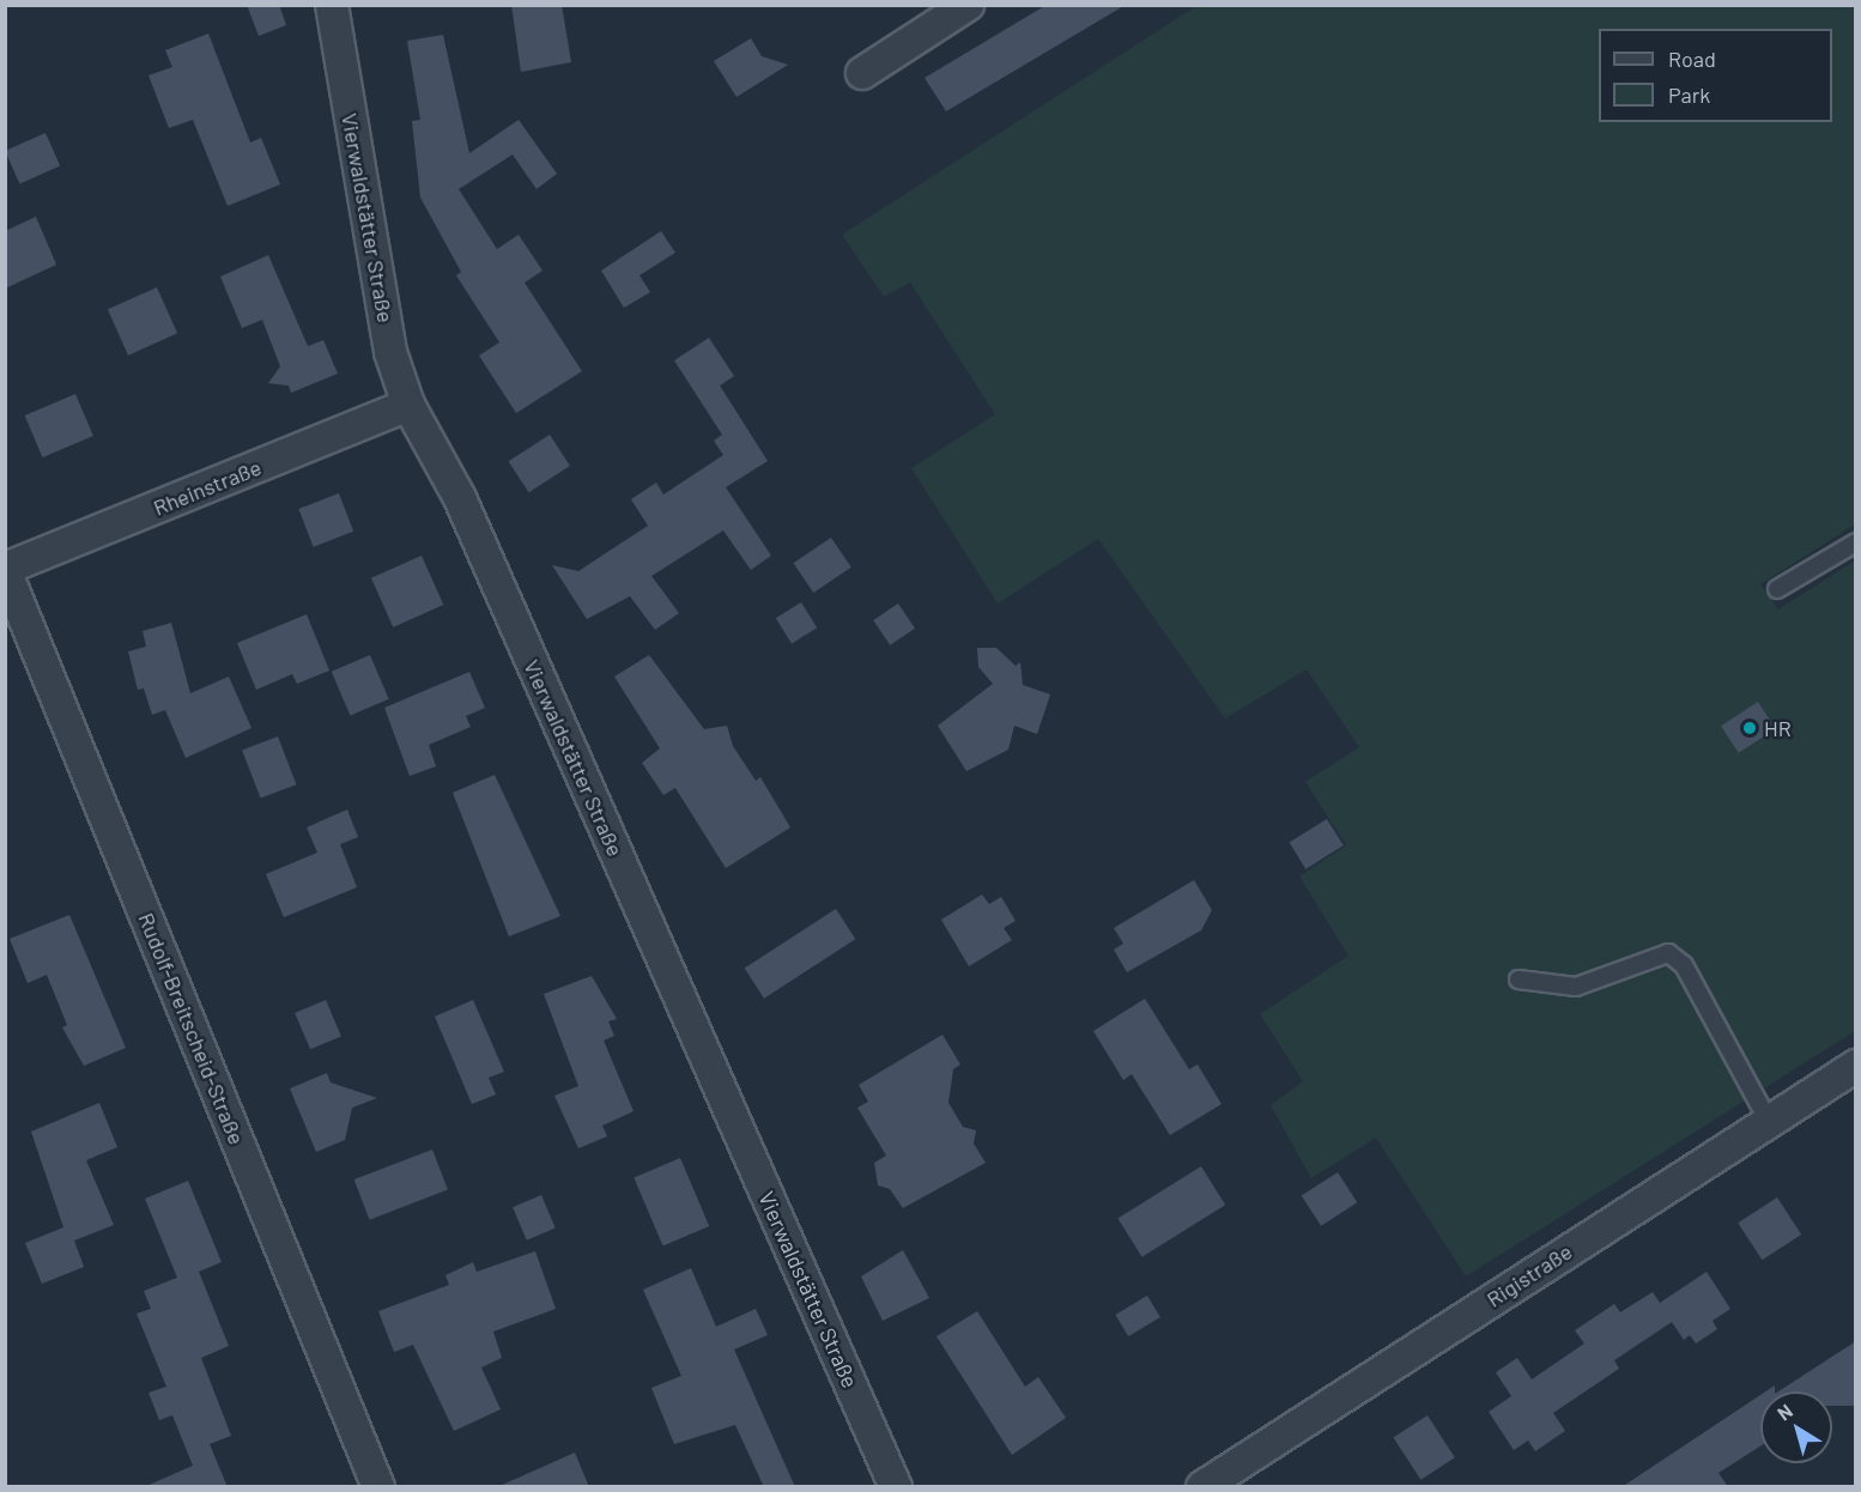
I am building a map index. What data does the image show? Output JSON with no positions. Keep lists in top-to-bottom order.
{
  "streets": {
    "street": [
      "Vierwaldstätter Straße",
      "Rheinstraße",
      "Rudolf-Breitscheid-Straße",
      "Rigistraße"
    ]
  },
  "crossings": [
    ["Vierwaldstätter Straße", "Rheinstraße"],
    ["Rheinstraße", "Rudolf-Breitscheid-Straße"]
  ],
  "places": ["HR"],
  "legend": ["Road", "Park"],
  "north": "top left"
}
